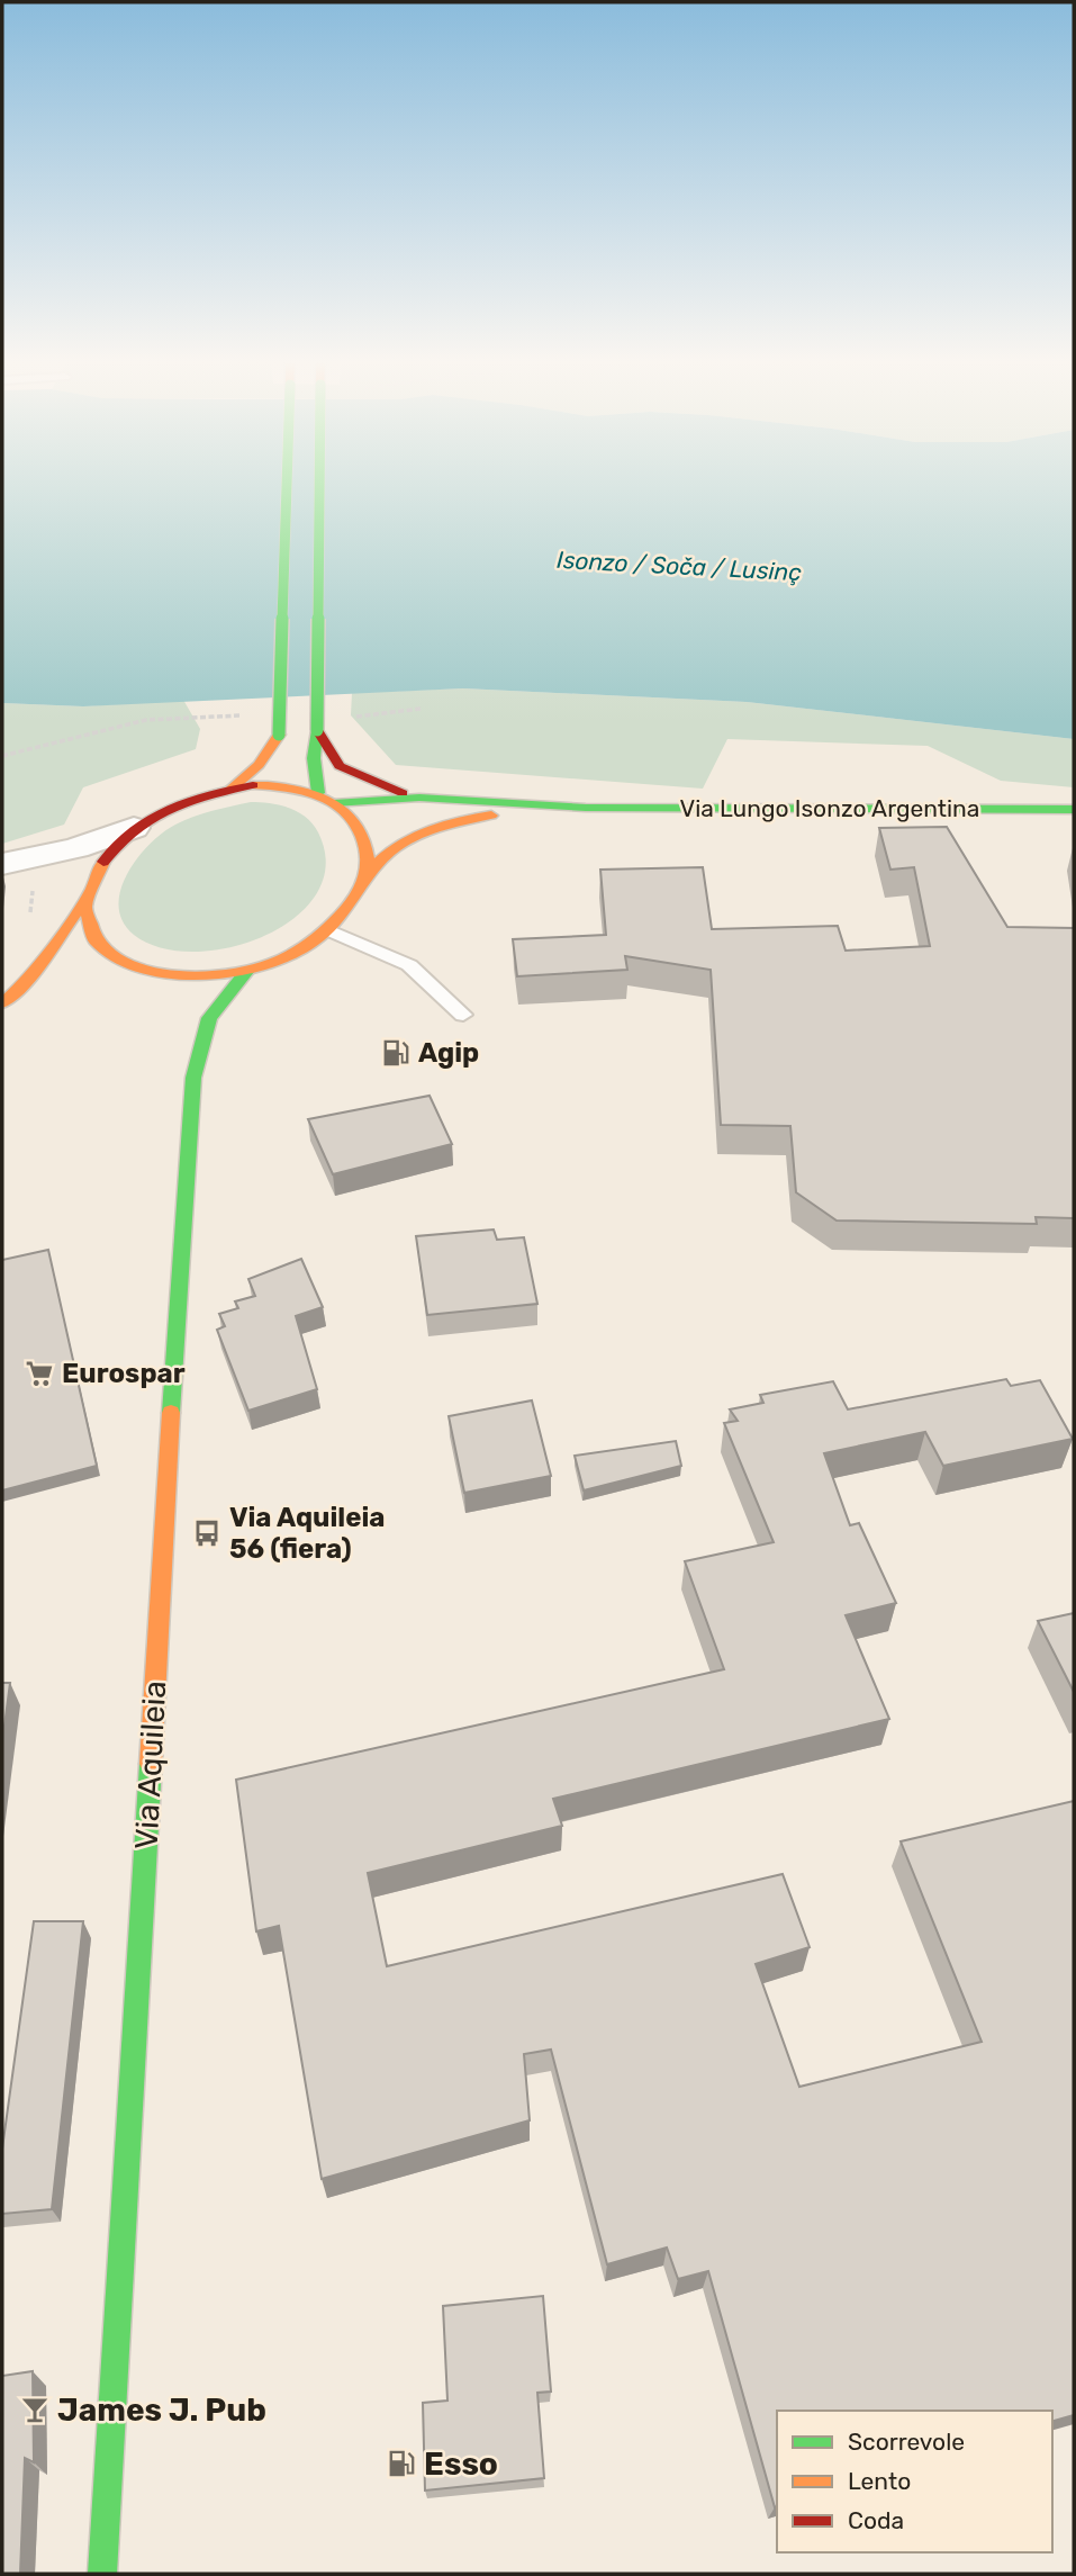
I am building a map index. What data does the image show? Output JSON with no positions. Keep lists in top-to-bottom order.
{
  "streets": {
    "main road": ["Via Lungo Isonzo Argentina", "Via Aquileia"]
  },
  "crossings": [
    ["Via Lungo Isonzo Argentina", "Via Aquileia"]
  ],
  "water": ["Isonzo / Soča / Lusinç"],
  "places": {
    "fuel station": ["Agip", "Esso"],
    "supermarket": ["Eurospar"],
    "bus stop": ["Via Aquileia 56 (fiera)"],
    "bar": ["James J. Pub"]
  },
  "legend": ["Scorrevole", "Lento", "Coda"]
}
